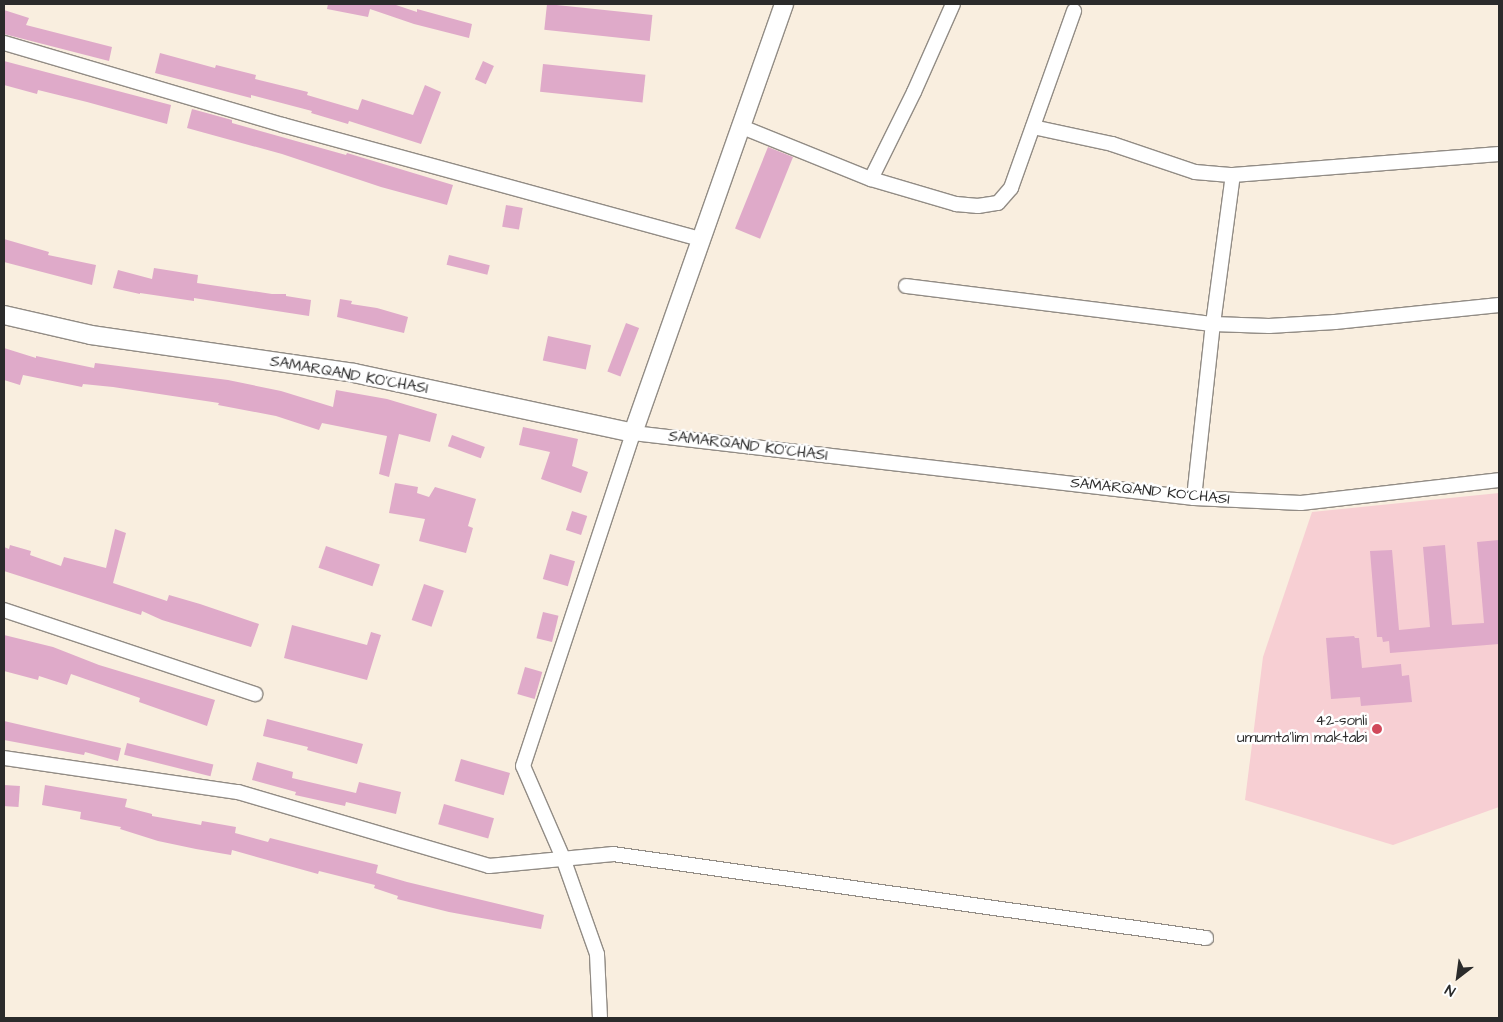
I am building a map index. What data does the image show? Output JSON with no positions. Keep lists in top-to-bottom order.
{
  "streets": {
    "street": ["SAMARQAND KO'CHASI"]
  },
  "places": ["42-sonli umumta'lim maktabi"],
  "north": "bottom left"
}
